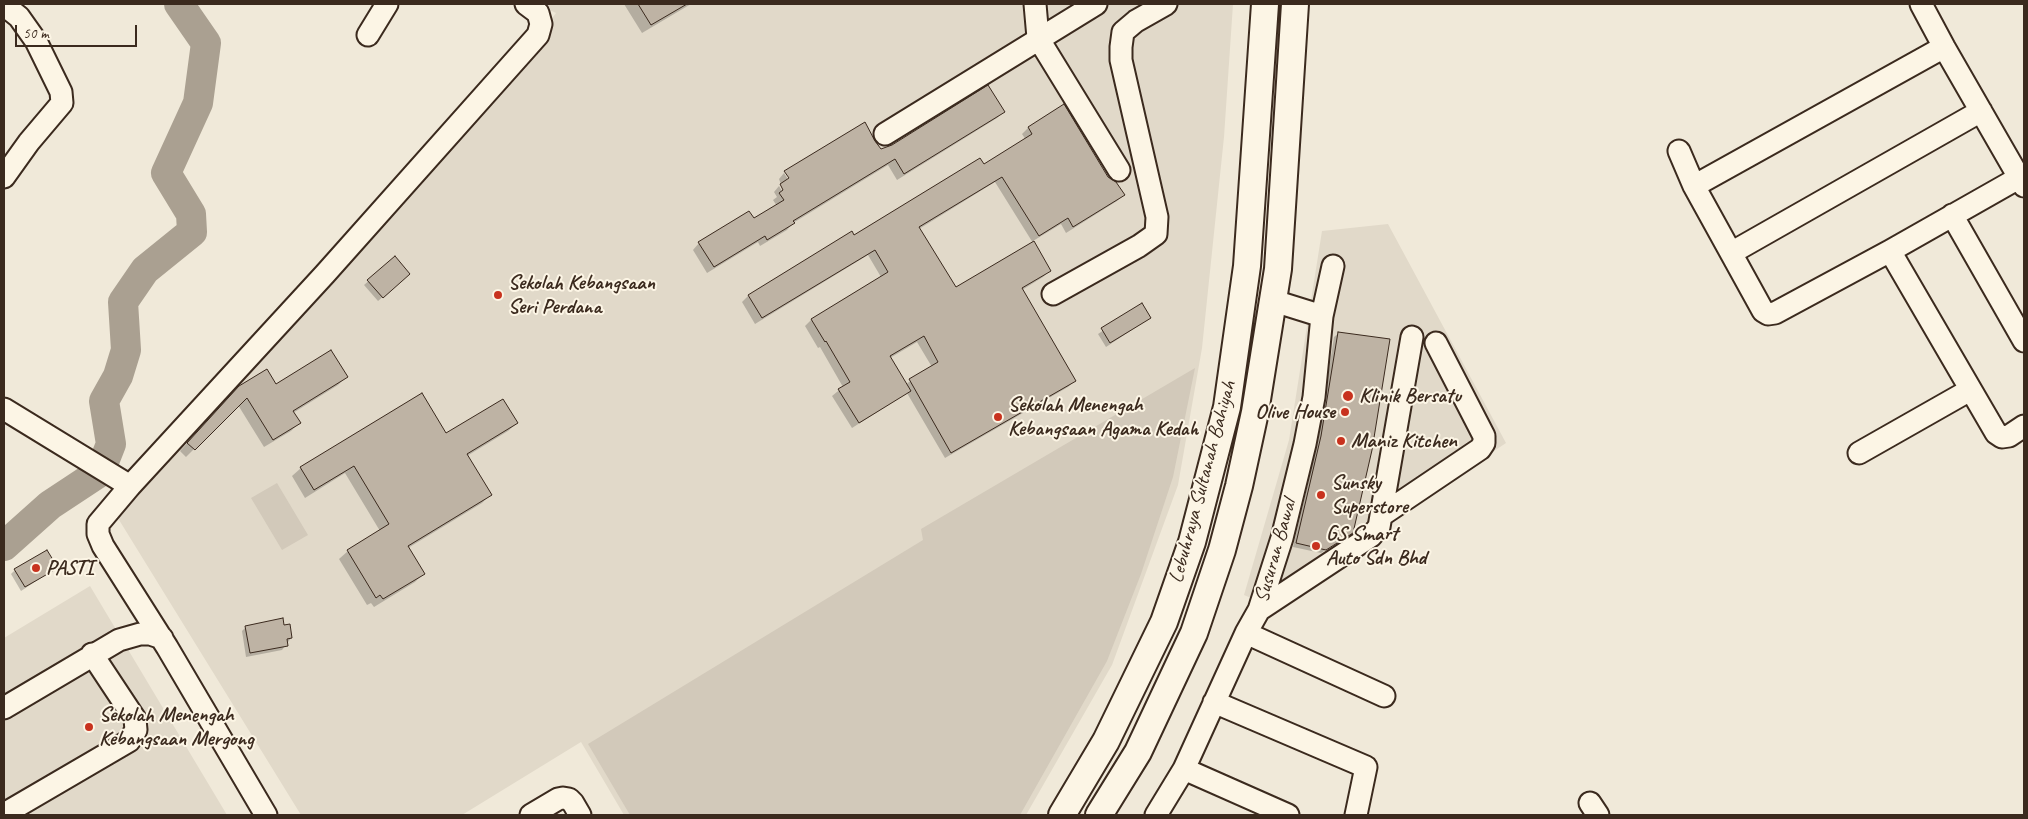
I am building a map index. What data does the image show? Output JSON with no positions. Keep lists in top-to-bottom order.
{
  "streets": {
    "main road": ["Lebuhraya Sultanah Bahiyah"],
    "street": ["Susuran Bawal"]
  },
  "places": [
    "Sekolah Kebangsaan Seri Perdana",
    "Klinik Bersatu",
    "Olive House",
    "Sekolah Menengah Kebangsaan Agama Kedah",
    "Maniz Kitchen",
    "Sunsky Superstore",
    "GS Smart Auto Sdn Bhd",
    "PASTI",
    "Sekolah Menengah Kebangsaan Mergong"
  ],
  "scale_bar": "50 m"
}
